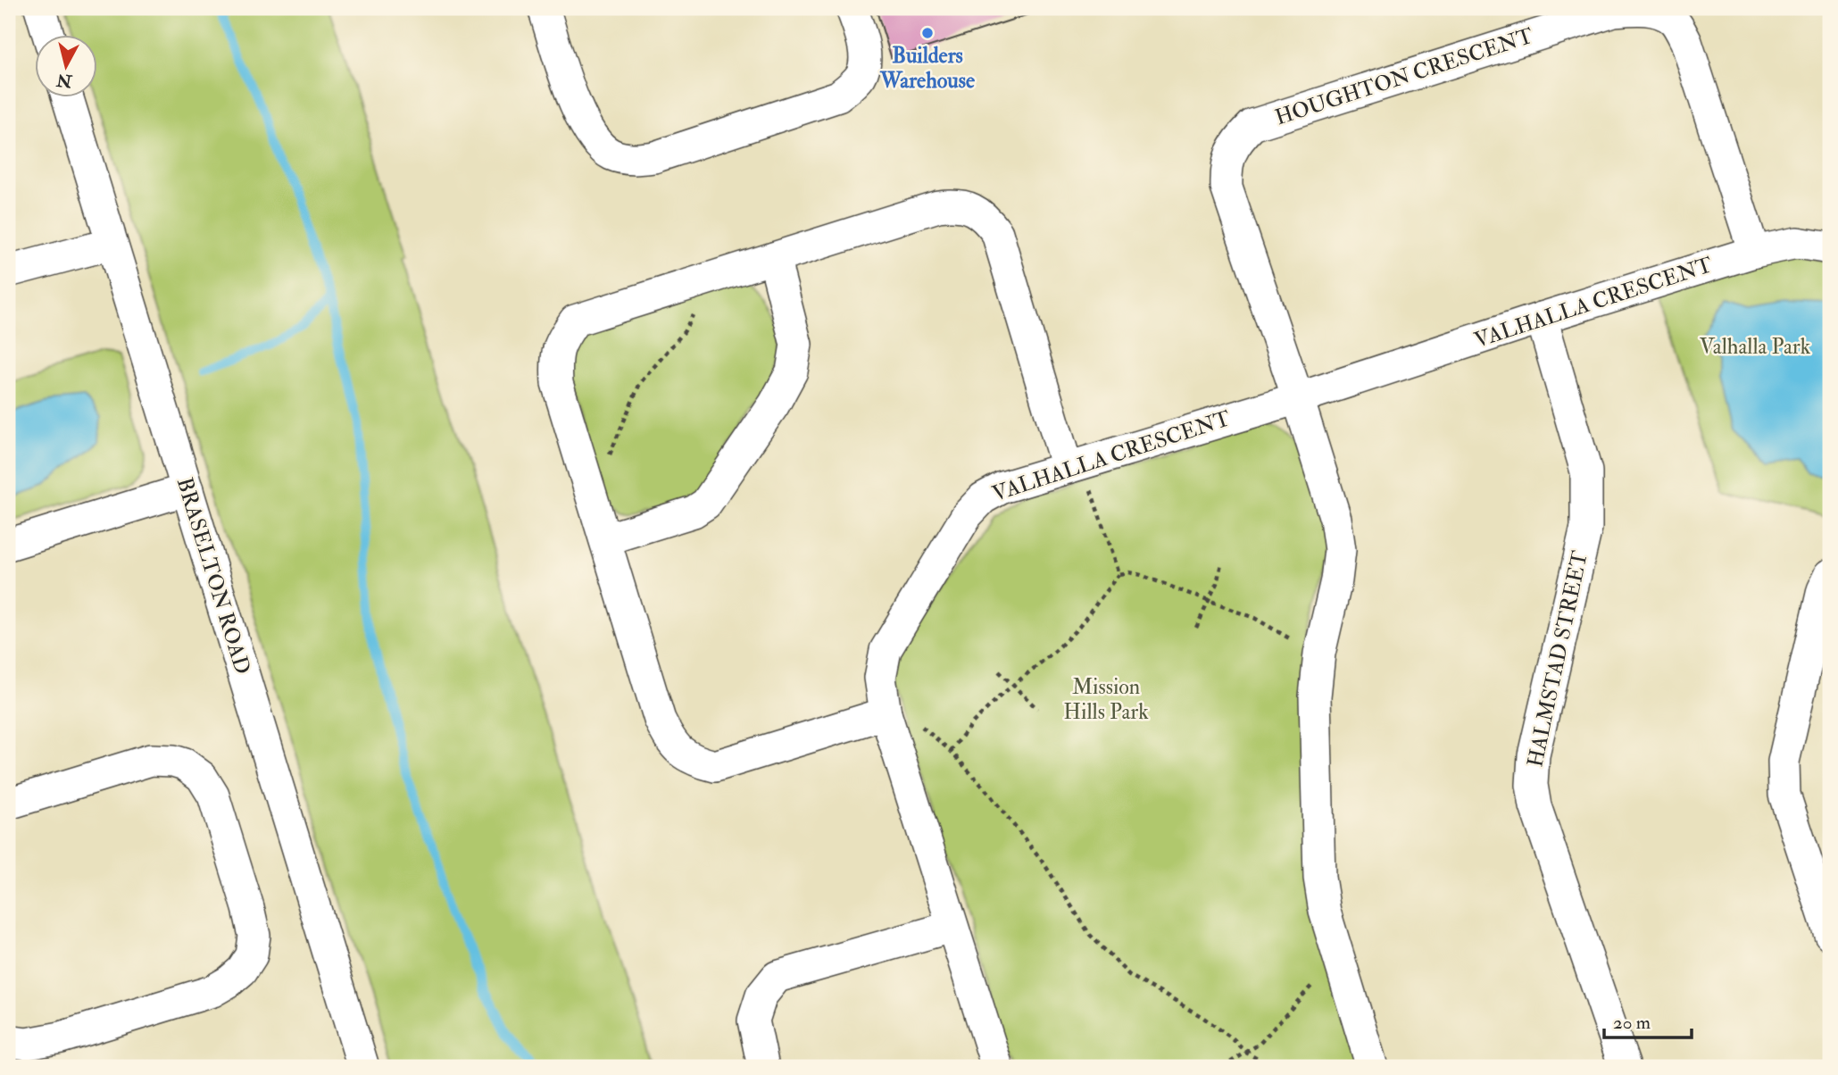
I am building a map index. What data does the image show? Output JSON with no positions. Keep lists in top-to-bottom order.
{
  "streets": {
    "street": [
      "HOUGHTON CRESCENT",
      "VALHALLA CRESCENT",
      "BRASELTON ROAD",
      "HALMSTAD STREET"
    ]
  },
  "crossings": [
    ["HOUGHTON CRESCENT", "VALHALLA CRESCENT"],
    ["VALHALLA CRESCENT", "HALMSTAD STREET"]
  ],
  "parks": ["Valhalla Park", "Mission Hills Park"],
  "places": ["Builders Warehouse"],
  "scale_bar": "20 m",
  "north": "bottom"
}
